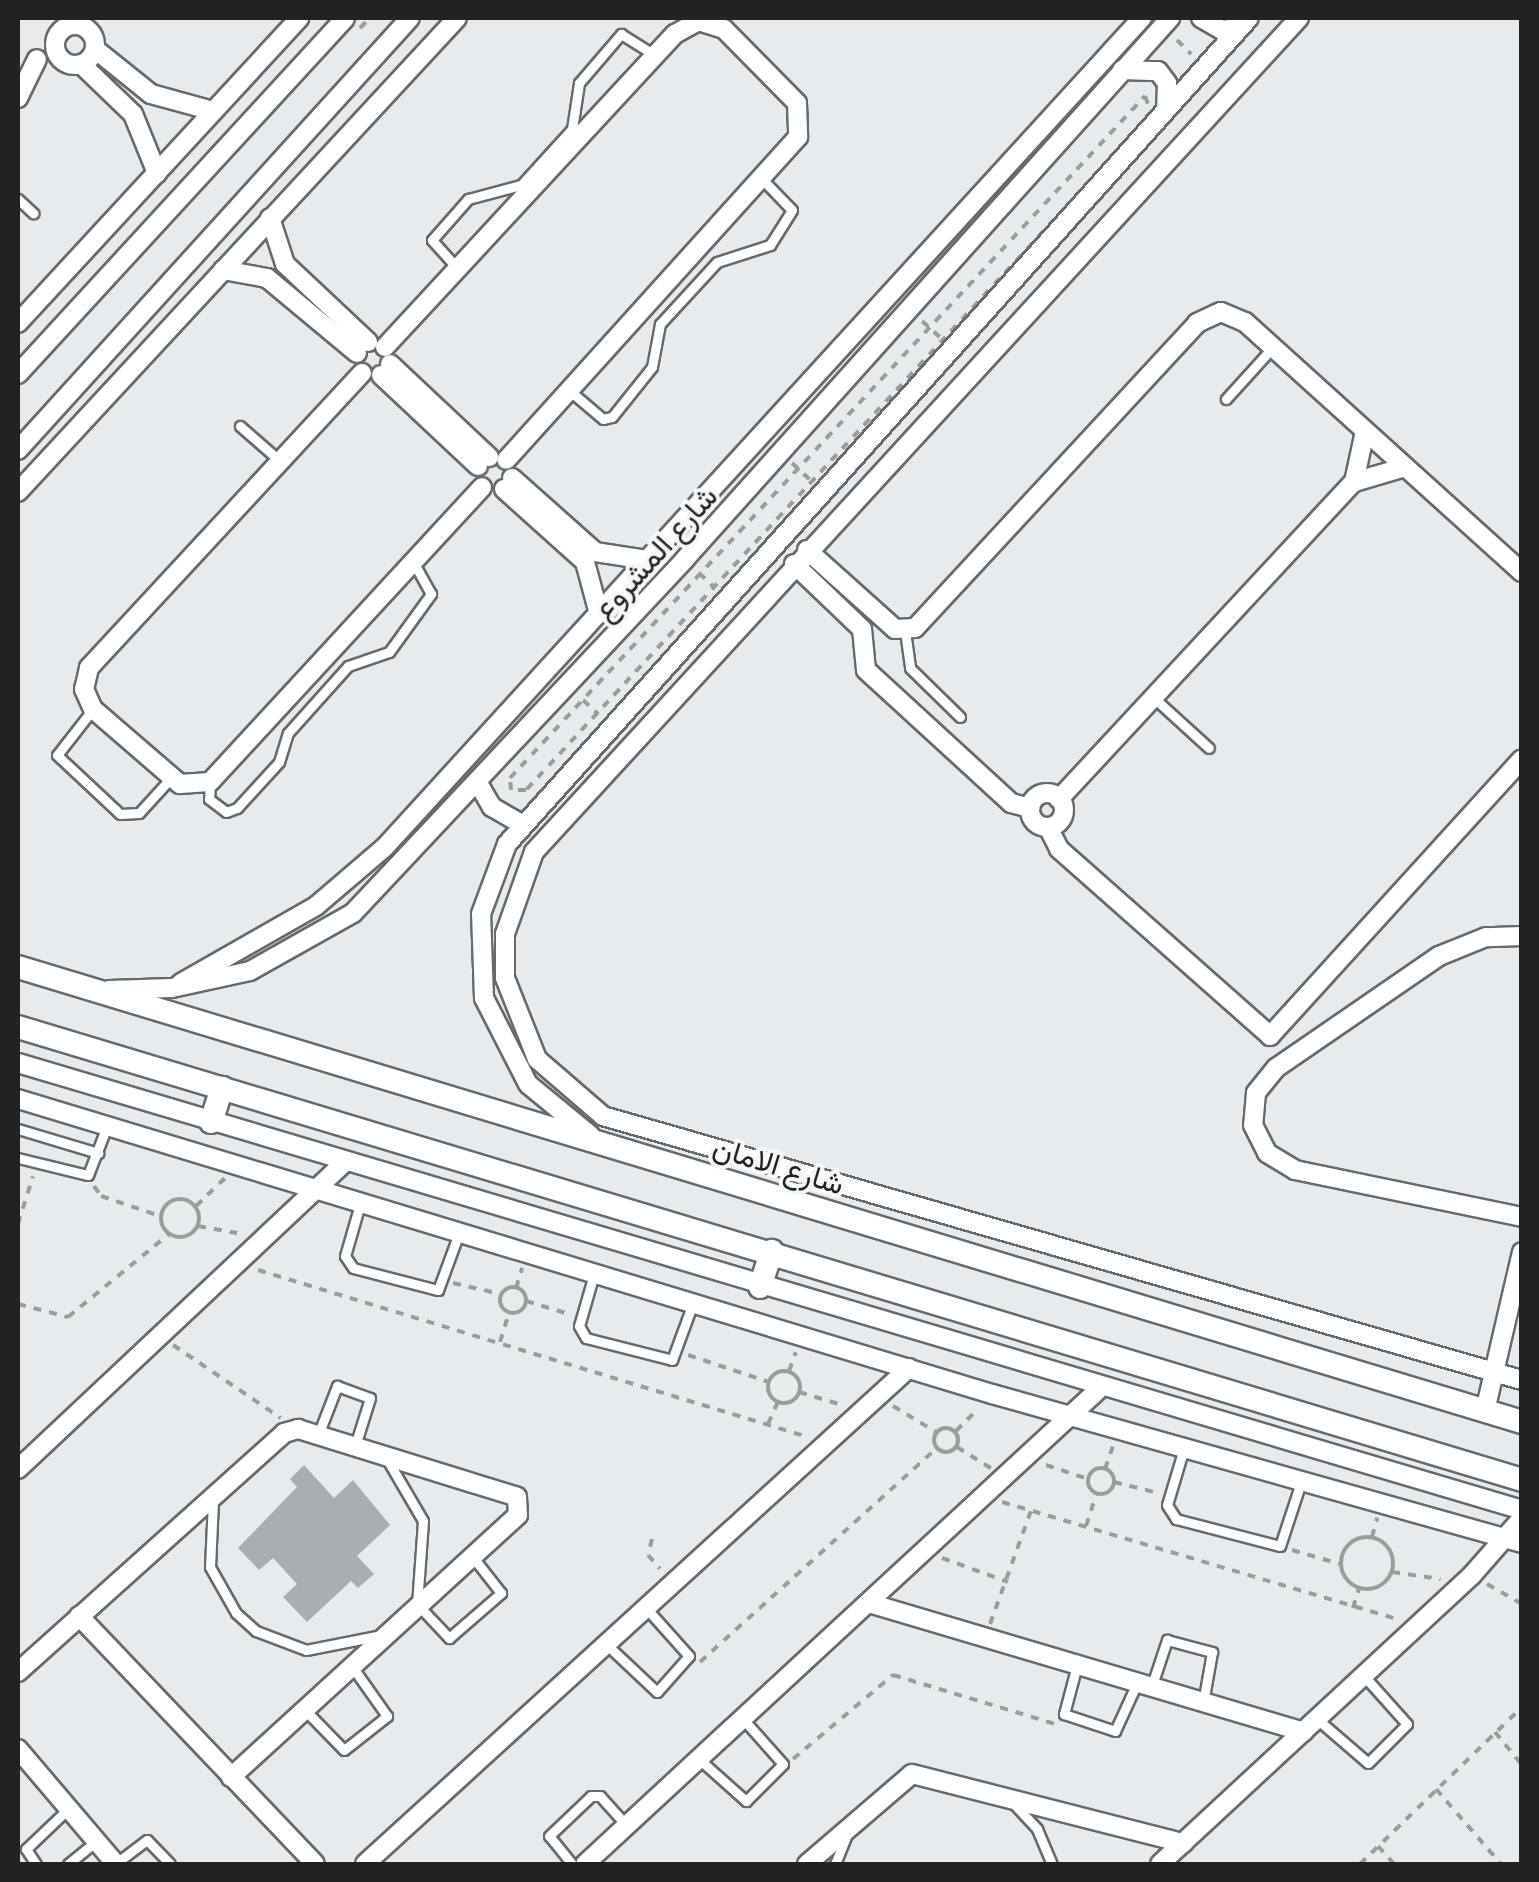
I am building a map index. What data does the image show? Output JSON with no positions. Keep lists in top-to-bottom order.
{
  "streets": {
    "street": ["شارع المشروع", "شارع الامان"]
  },
  "crossings": [
    ["شارع المشروع", "شارع الامان"]
  ]
}
